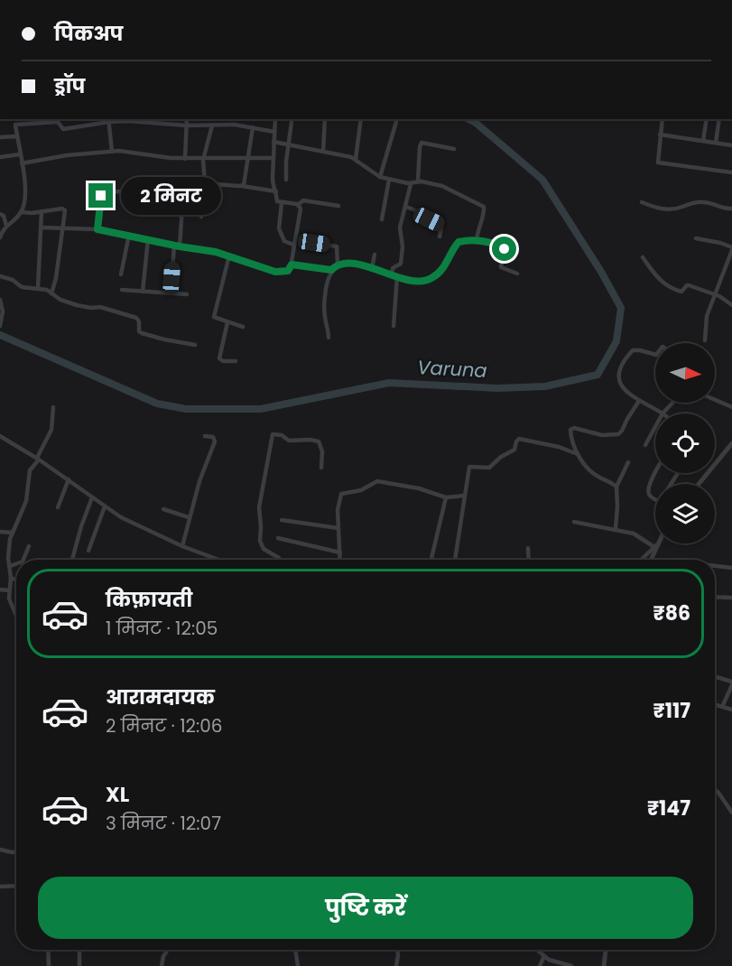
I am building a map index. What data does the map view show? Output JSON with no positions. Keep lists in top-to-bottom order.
{
  "water": ["Varuna"],
  "north": "right",
  "page": {
    "banner": ["पिकअप", "ड्रॉप"],
    "bubble": "2 मिनट",
    "list": [
      {
        "name": "किफ़ायती",
        "note": "1 मिनट · 12:05",
        "value": "₹86"
      },
      {
        "name": "आरामदायक",
        "note": "2 मिनट · 12:06",
        "value": "₹117"
      },
      {
        "name": "XL",
        "note": "3 मिनट · 12:07",
        "value": "₹147"
      }
    ],
    "buttons": "पुष्टि करें"
  }
}
